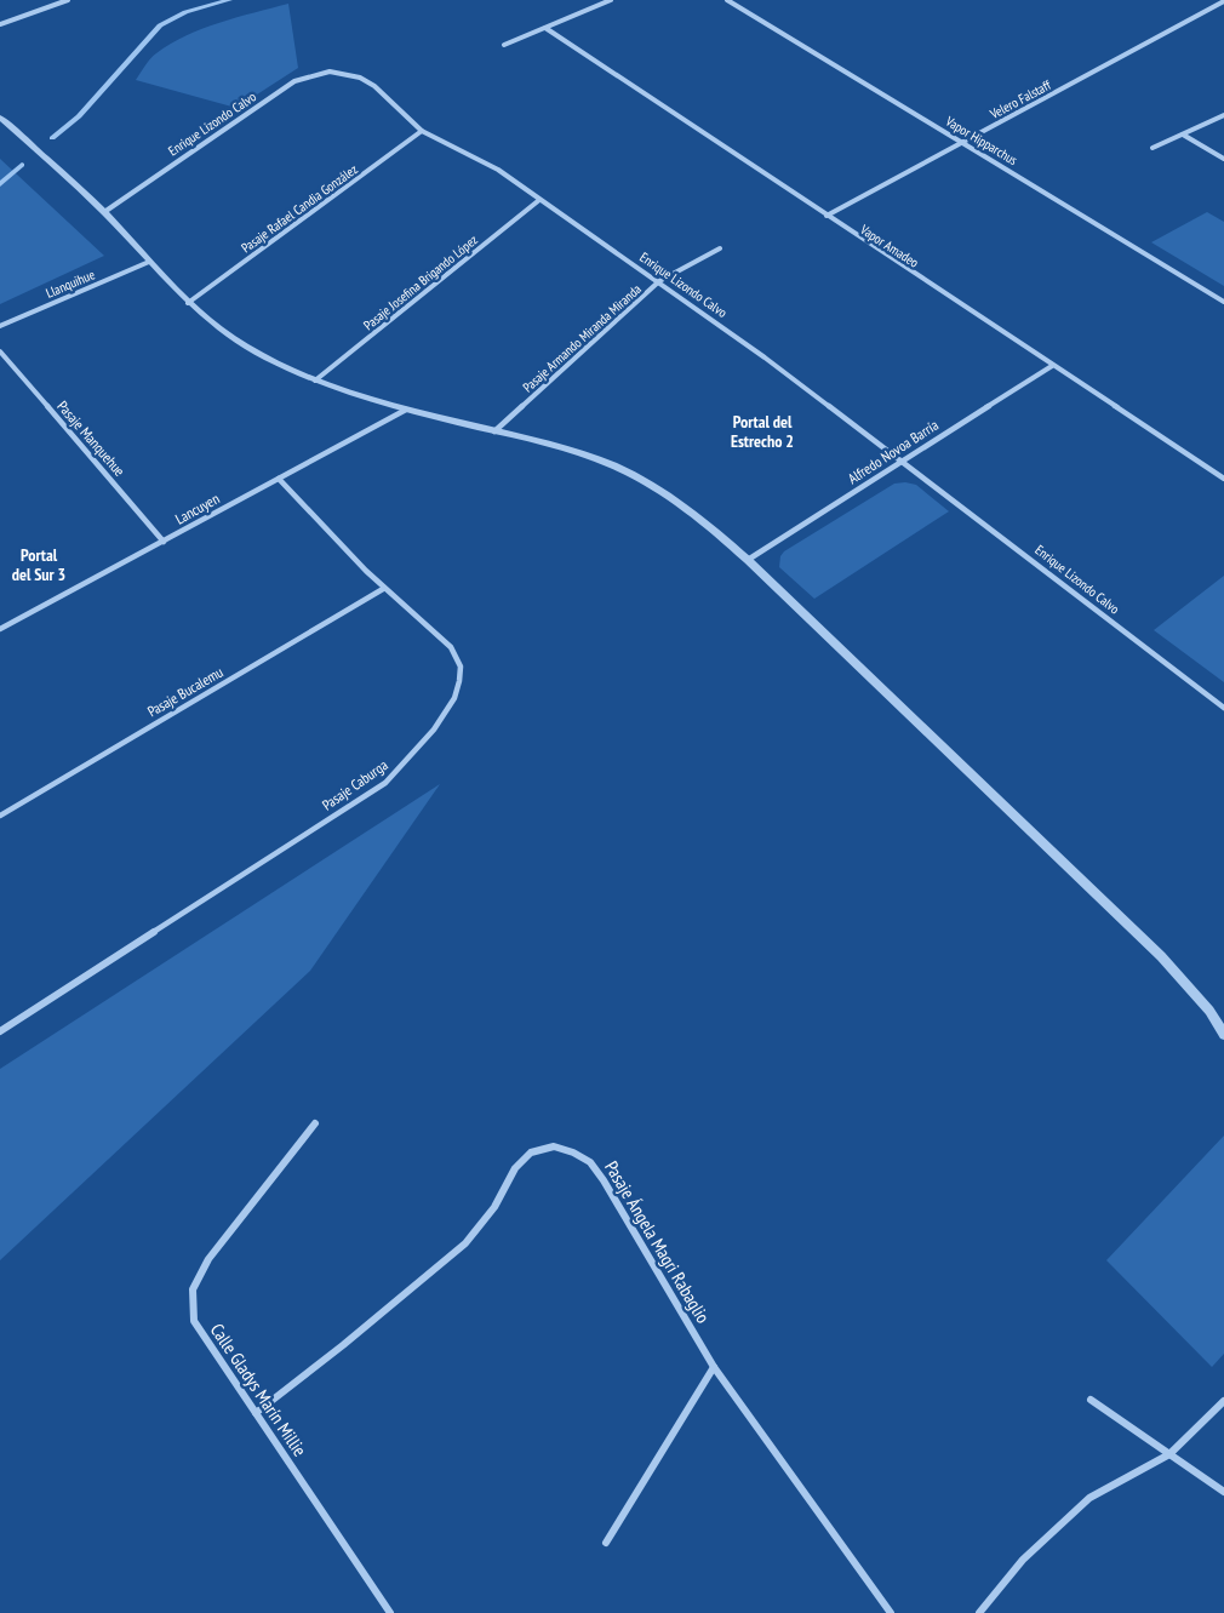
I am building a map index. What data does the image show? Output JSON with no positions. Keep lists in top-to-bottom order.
{
  "streets": {
    "street": [
      "Velero Falstaff",
      "Enrique Lizondo Calvo",
      "Vapor Hipparchus",
      "Pasaje Rafael Candia González",
      "Vapor Amadeo",
      "Pasaje Josefina Brigando López",
      "Llanquihue",
      "Pasaje Armando Miranda Miranda",
      "Pasaje Manquehue",
      "Alfredo Novoa Barría",
      "Lancuyen",
      "Pasaje Bucalemu",
      "Pasaje Caburga",
      "Pasaje Ángela Magri Rabaglio",
      "Calle Gladys Marín Millie"
    ]
  },
  "crossings": [
    ["Velero Falstaff", "Vapor Hipparchus"],
    ["Velero Falstaff", "Vapor Amadeo"],
    ["Enrique Lizondo Calvo", "Pasaje Rafael Candia González"],
    ["Enrique Lizondo Calvo", "Pasaje Josefina Brigando López"],
    ["Enrique Lizondo Calvo", "Pasaje Armando Miranda Miranda"],
    ["Enrique Lizondo Calvo", "Alfredo Novoa Barría"],
    ["Vapor Amadeo", "Alfredo Novoa Barría"],
    ["Pasaje Manquehue", "Lancuyen"],
    ["Lancuyen", "Pasaje Caburga"],
    ["Pasaje Bucalemu", "Pasaje Caburga"],
    ["Pasaje Ángela Magri Rabaglio", "Calle Gladys Marín Millie"]
  ],
  "districts": ["Portal del Estrecho 2", "Portal del Sur 3"]
}
